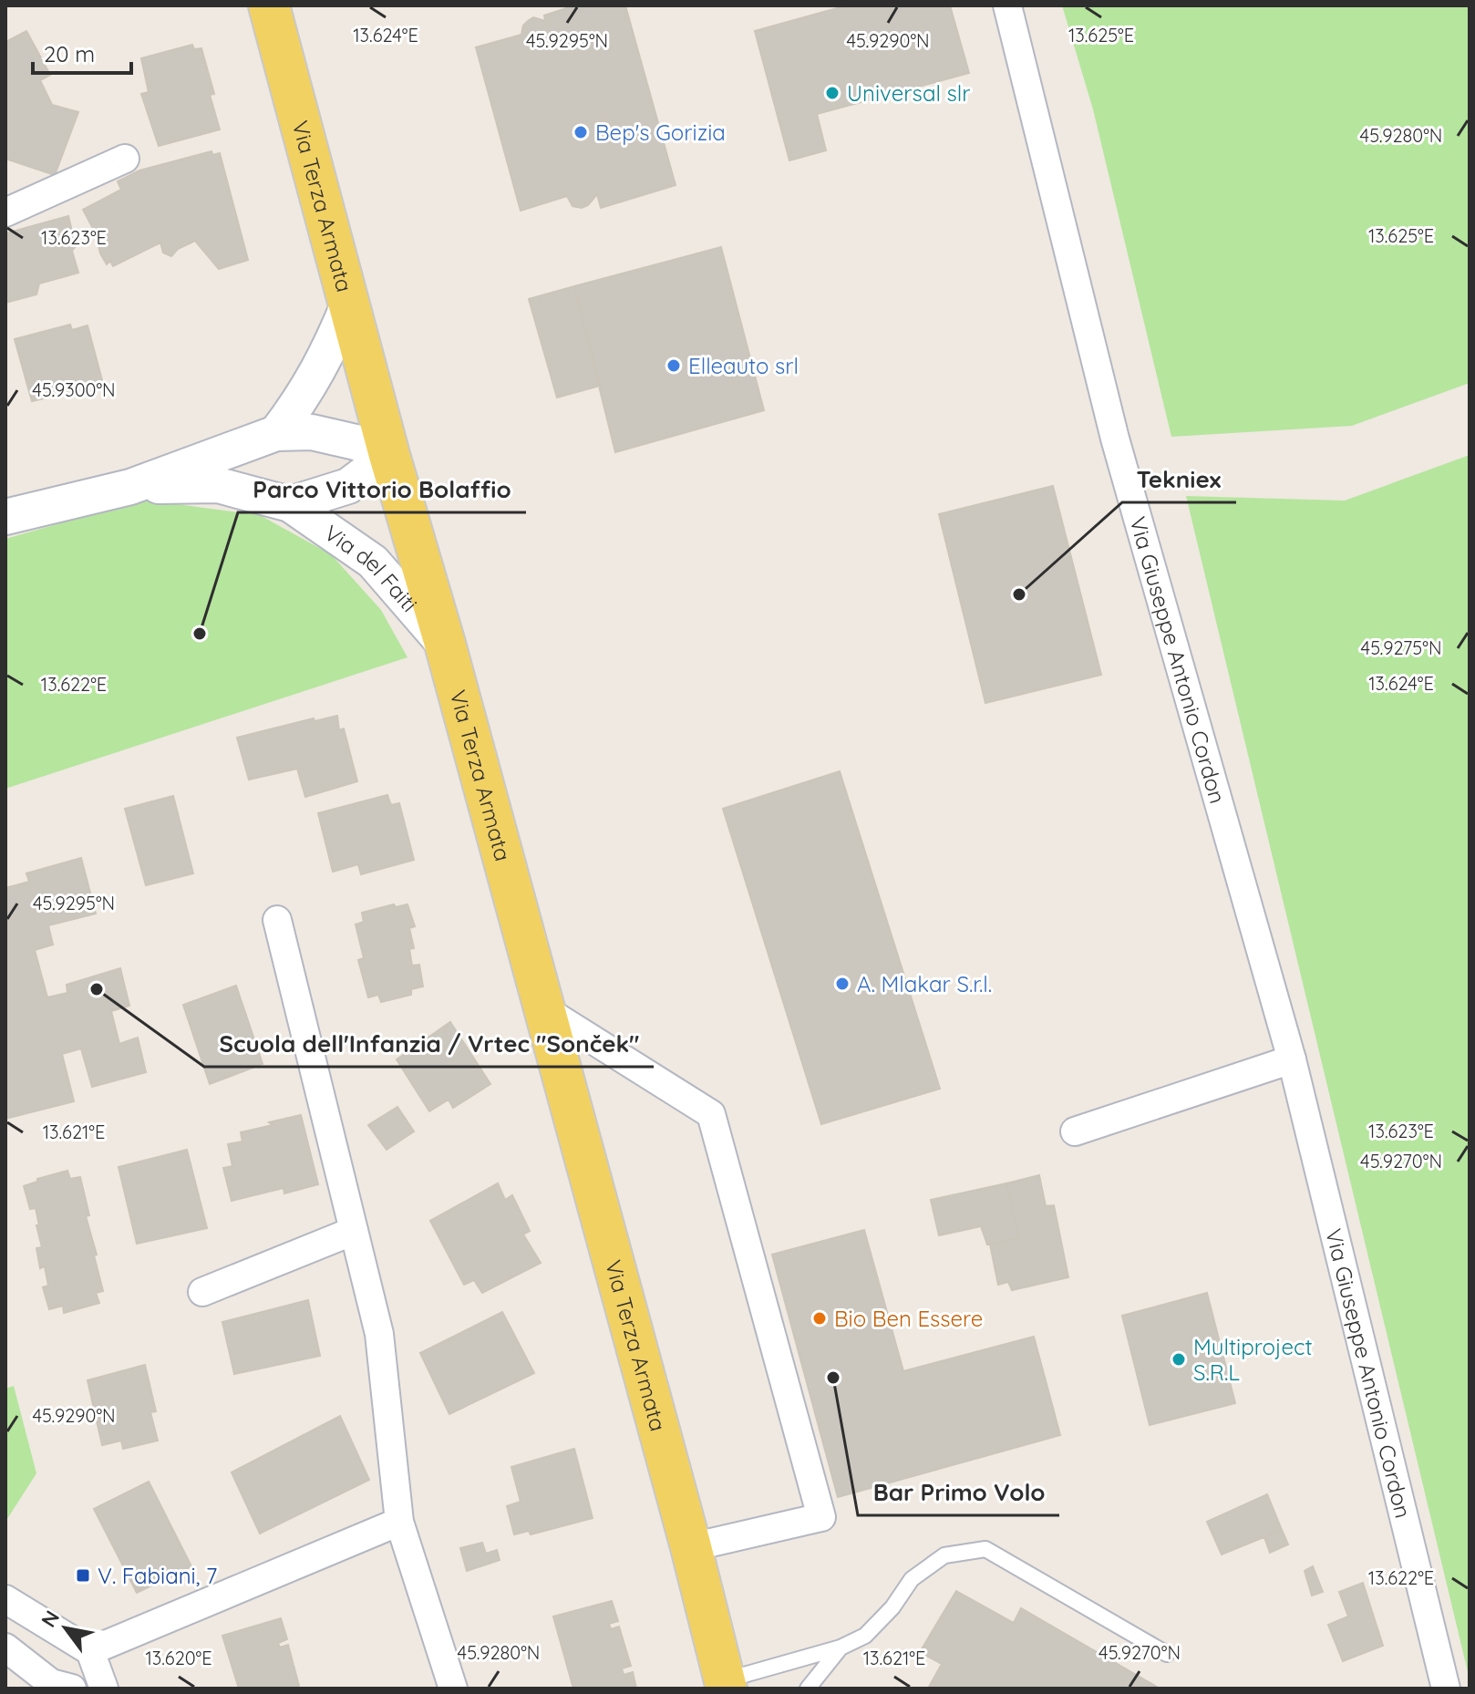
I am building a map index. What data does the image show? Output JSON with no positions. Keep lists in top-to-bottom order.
{
  "streets": {
    "main road": ["Via Terza Armata"],
    "street": ["Via del Faiti", "Via Giuseppe Antonio Cordon"]
  },
  "crossings": [
    ["Via Terza Armata", "Via del Faiti"]
  ],
  "places": {
    "other": [
      "Universal slr",
      "Bep's Gorizia",
      "Elleauto srl",
      "Tekniex",
      "Parco Vittorio Bolaffio",
      "A. Mlakar S.r.l.",
      "Scuola dell'Infanzia / Vrtec \"Sonček\"",
      "Bio Ben Essere",
      "Multiproject S.R.L",
      "Bar Primo Volo"
    ],
    "transit": ["V. Fabiani, 7"]
  },
  "scale_bar": "20 m",
  "north": "top left",
  "coordinates": [
    "13.625°E",
    "13.624°E",
    "45.9295°N",
    "45.9290°N",
    "45.9280°N",
    "13.623°E",
    "45.9300°N",
    "45.9275°N",
    "13.622°E",
    "13.621°E",
    "45.9270°N",
    "13.620°E"
  ]
}
